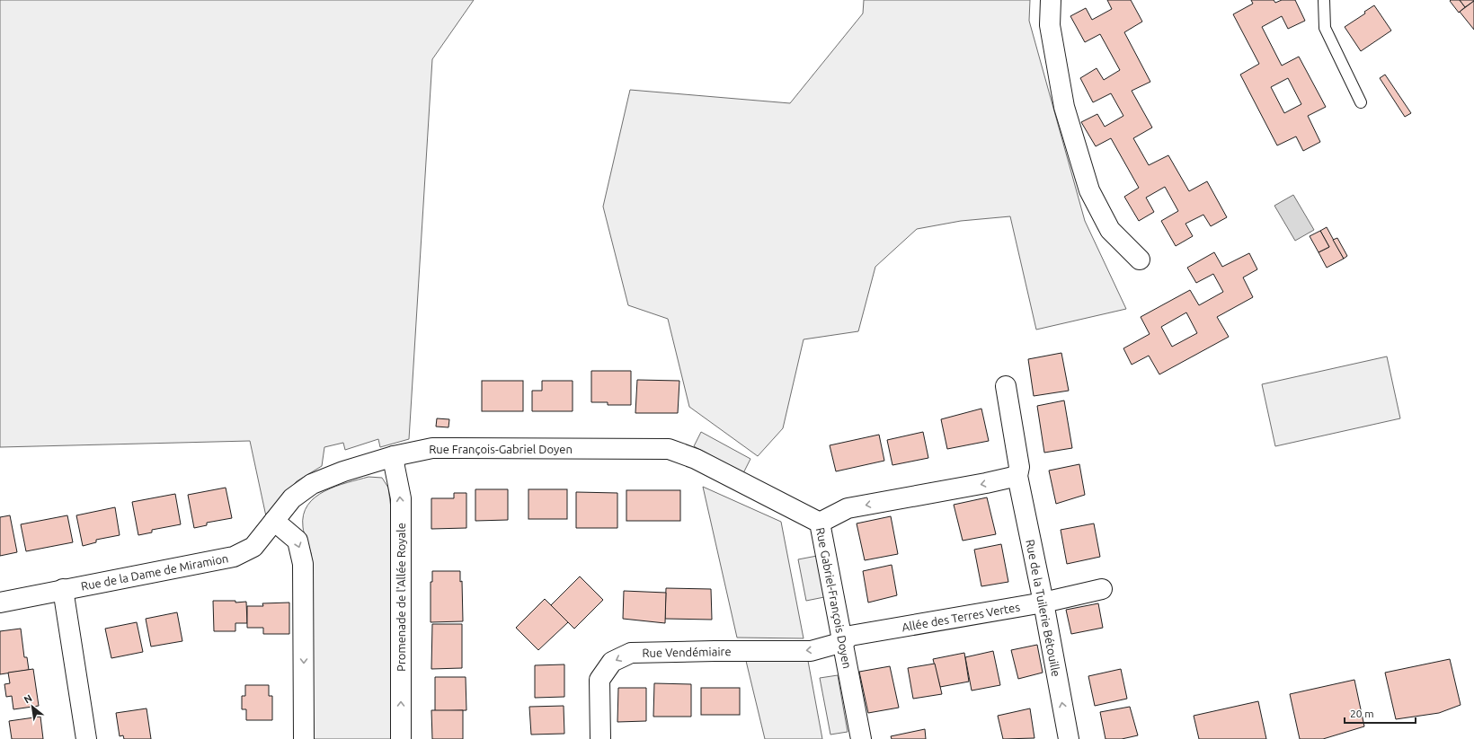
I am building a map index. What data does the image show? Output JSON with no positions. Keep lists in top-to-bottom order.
{
  "streets": {
    "street": [
      "Rue François-Gabriel Doyen",
      "Rue de la Dame de Miramion",
      "Promenade de l'Allée Royale",
      "Rue Gabriel-François Doyen",
      "Rue de la Tuilerie Bétouille",
      "Allée des Terres Vertes",
      "Rue Vendémiaire"
    ]
  },
  "crossings": [
    ["Rue François-Gabriel Doyen", "Rue de la Dame de Miramion"],
    ["Rue François-Gabriel Doyen", "Promenade de l'Allée Royale"],
    ["Rue François-Gabriel Doyen", "Rue Gabriel-François Doyen"],
    ["Rue Gabriel-François Doyen", "Allée des Terres Vertes"],
    ["Rue Gabriel-François Doyen", "Rue Vendémiaire"],
    ["Rue de la Tuilerie Bétouille", "Allée des Terres Vertes"],
    ["Allée des Terres Vertes", "Rue Vendémiaire"]
  ],
  "one_way": ["Rue de la Tuilerie Bétouille", "Rue Vendémiaire"],
  "scale_bar": "20 m",
  "north": "top left"
}
